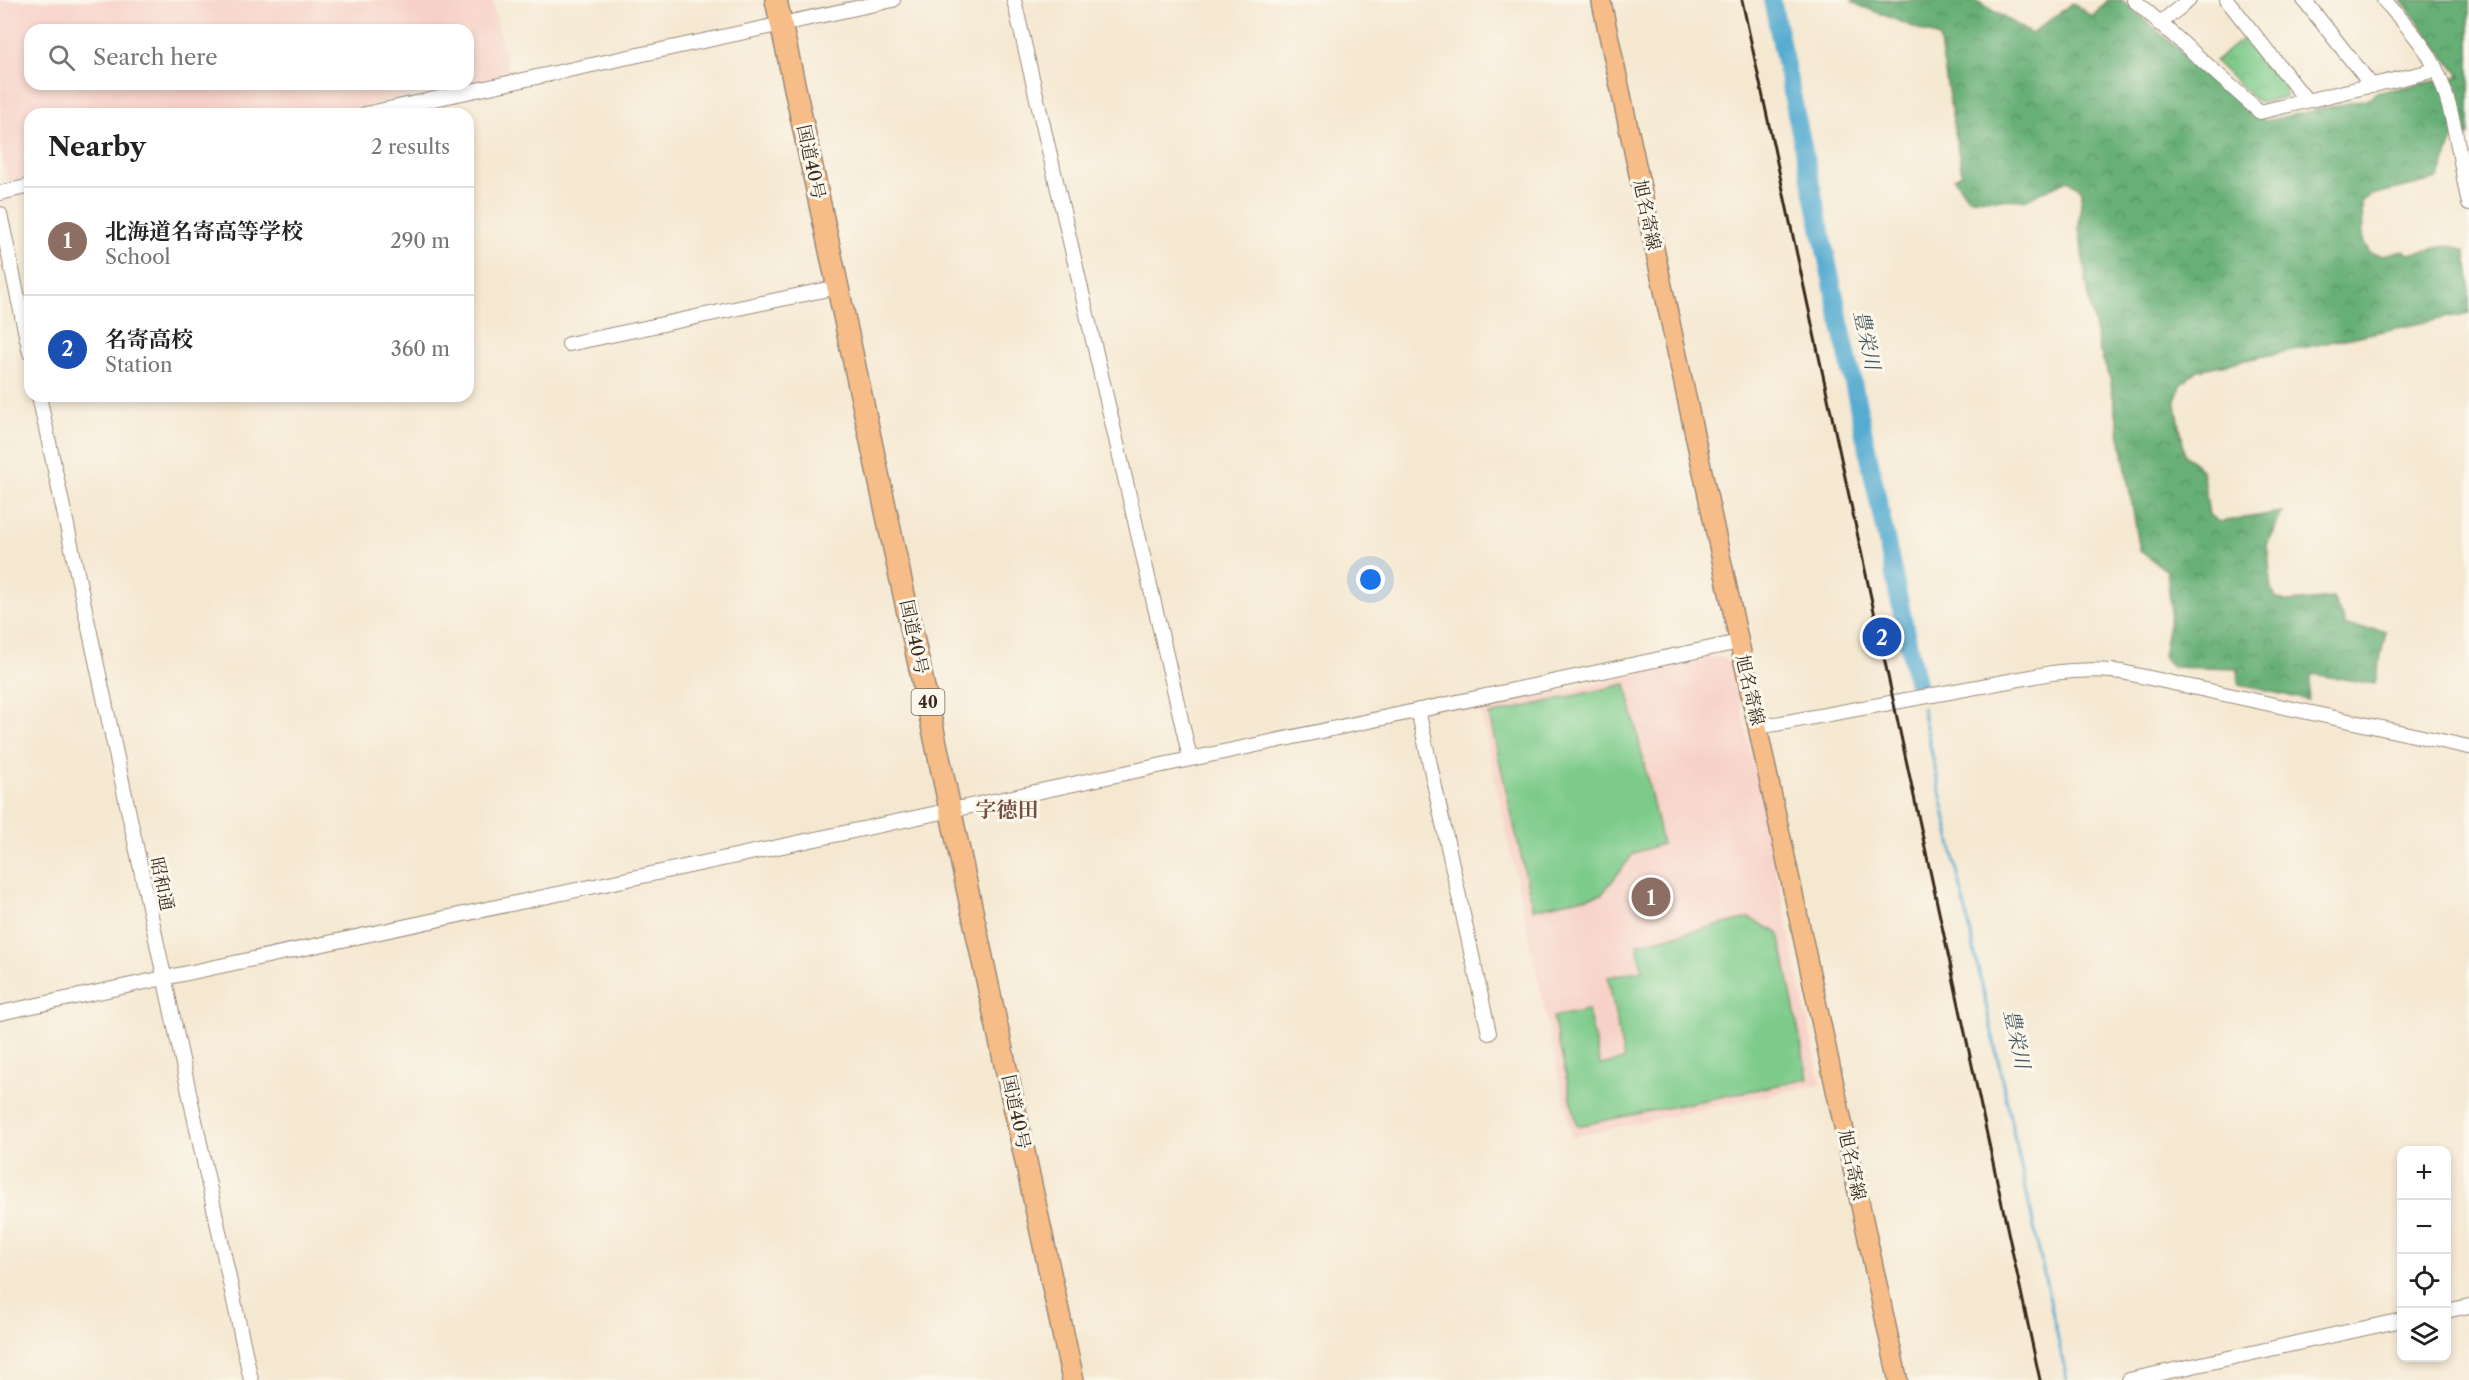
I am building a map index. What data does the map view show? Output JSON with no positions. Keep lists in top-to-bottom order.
{
  "streets": {
    "highway": ["国道40号", "40"],
    "main road": ["旭名寄線"],
    "street": ["昭和通"]
  },
  "districts": ["字徳田"],
  "water": ["豊栄川"],
  "page": {
    "search": "Search here",
    "heading": ["Nearby", "2 results"],
    "list": [
      {
        "mark": "1",
        "name": "北海道名寄高等学校",
        "note": "School",
        "value": "290 m"
      },
      {
        "mark": "2",
        "name": "名寄高校",
        "note": "Station",
        "value": "360 m"
      }
    ],
    "pins": ["2", "1"],
    "map_buttons": ["+", "−"]
  }
}
